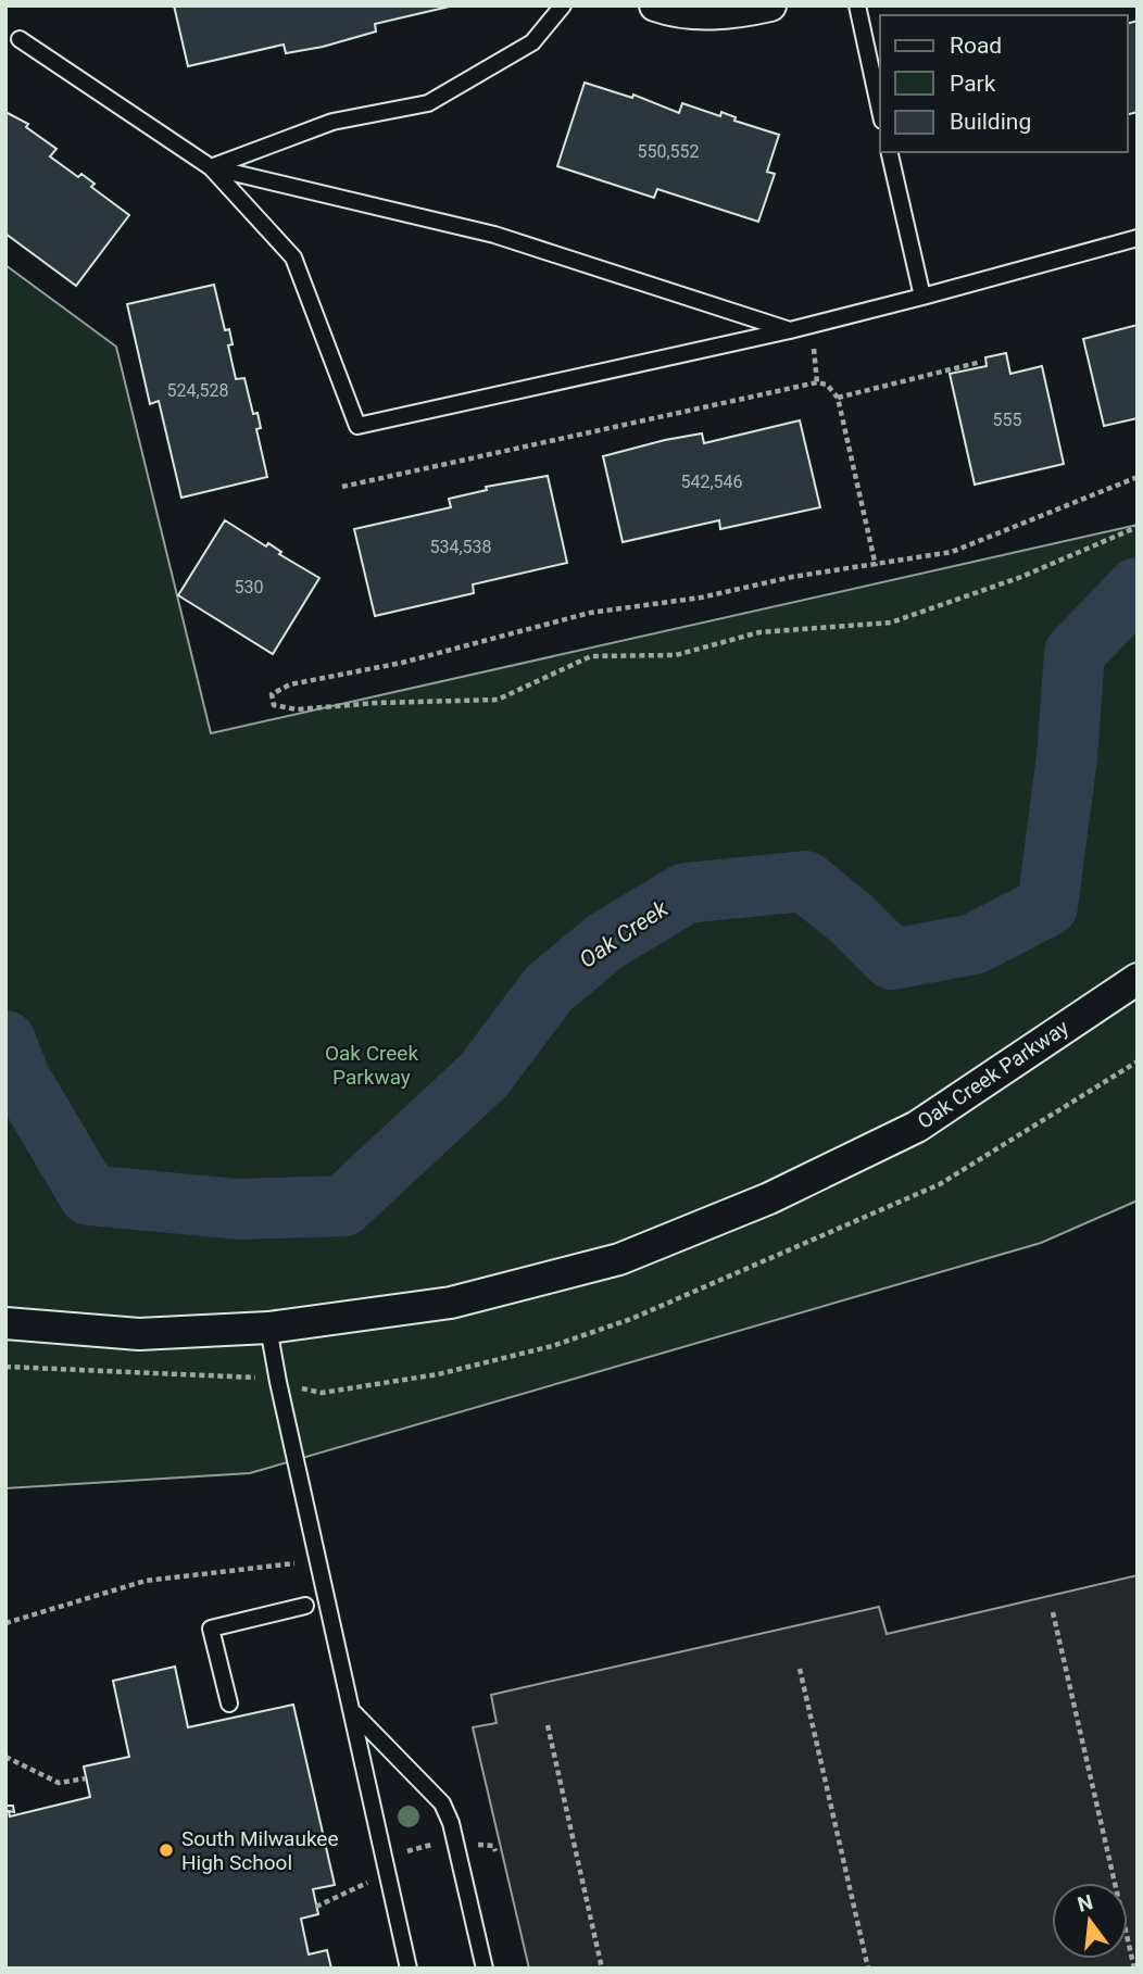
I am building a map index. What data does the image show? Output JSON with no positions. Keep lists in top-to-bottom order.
{
  "streets": {
    "street": ["Oak Creek Parkway"]
  },
  "water": ["Oak Creek"],
  "parks": ["Oak Creek Parkway"],
  "places": ["South Milwaukee High School"],
  "house_numbers": [
    "550,552",
    "524,528",
    "555",
    "542,546",
    "534,538",
    "530"
  ],
  "legend": ["Road", "Park", "Building"],
  "north": "top"
}
